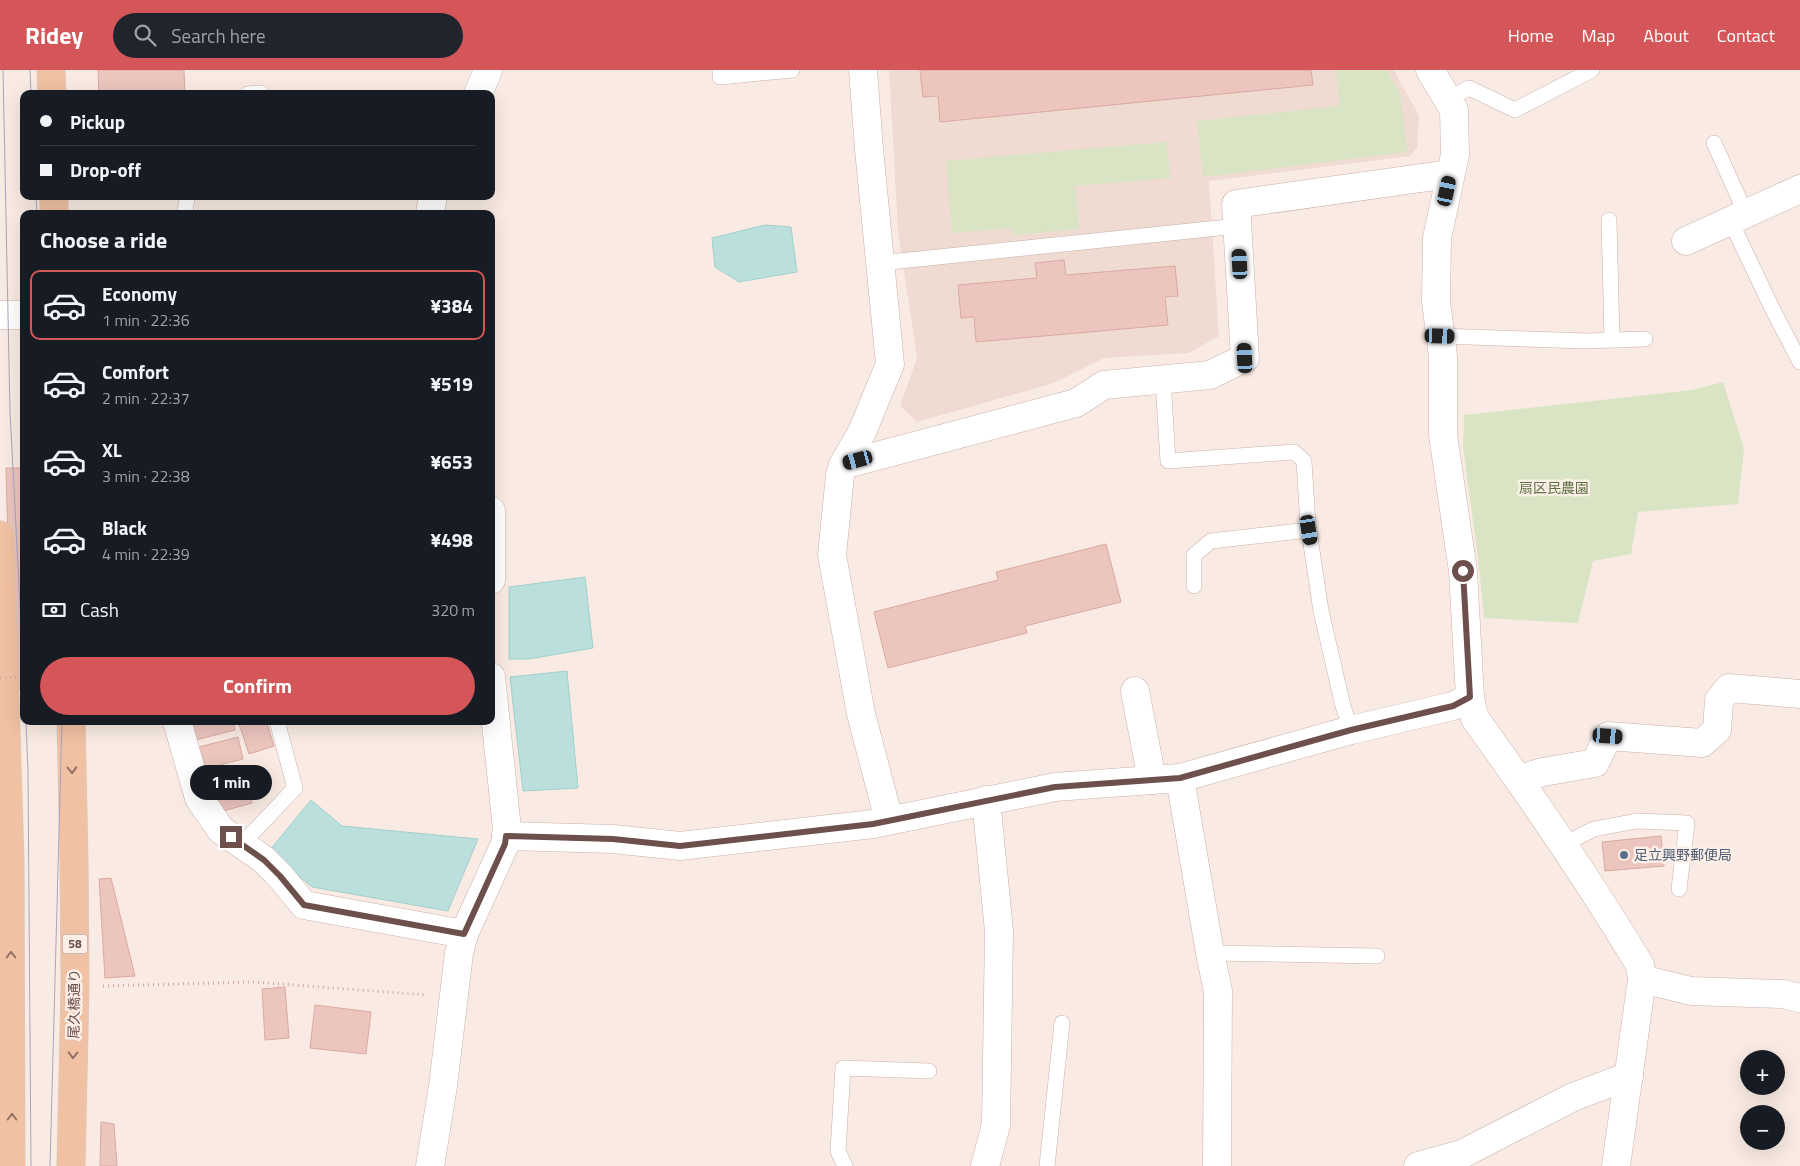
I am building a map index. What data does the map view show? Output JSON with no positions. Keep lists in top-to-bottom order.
{
  "streets": {
    "main road": ["58", "尾久橋通り"]
  },
  "parks": ["扇区民農園"],
  "places": ["足立興野郵便局"],
  "page": {
    "header": "Ridey",
    "search": "Search here",
    "nav": [
      "Home",
      "Map",
      "About",
      "Contact"
    ],
    "banner": ["Pickup", "Drop-off"],
    "heading": "Choose a ride",
    "list": [
      {
        "name": "Economy",
        "note": "1 min · 22:36",
        "value": "¥384"
      },
      {
        "name": "Comfort",
        "note": "2 min · 22:37",
        "value": "¥519"
      },
      {
        "name": "XL",
        "note": "3 min · 22:38",
        "value": "¥653"
      },
      {
        "name": "Black",
        "note": "4 min · 22:39",
        "value": "¥498"
      }
    ],
    "pay": ["Cash", "320 m"],
    "buttons": "Confirm",
    "bubble": "1 min",
    "map_buttons": ["+", "−"]
  }
}
